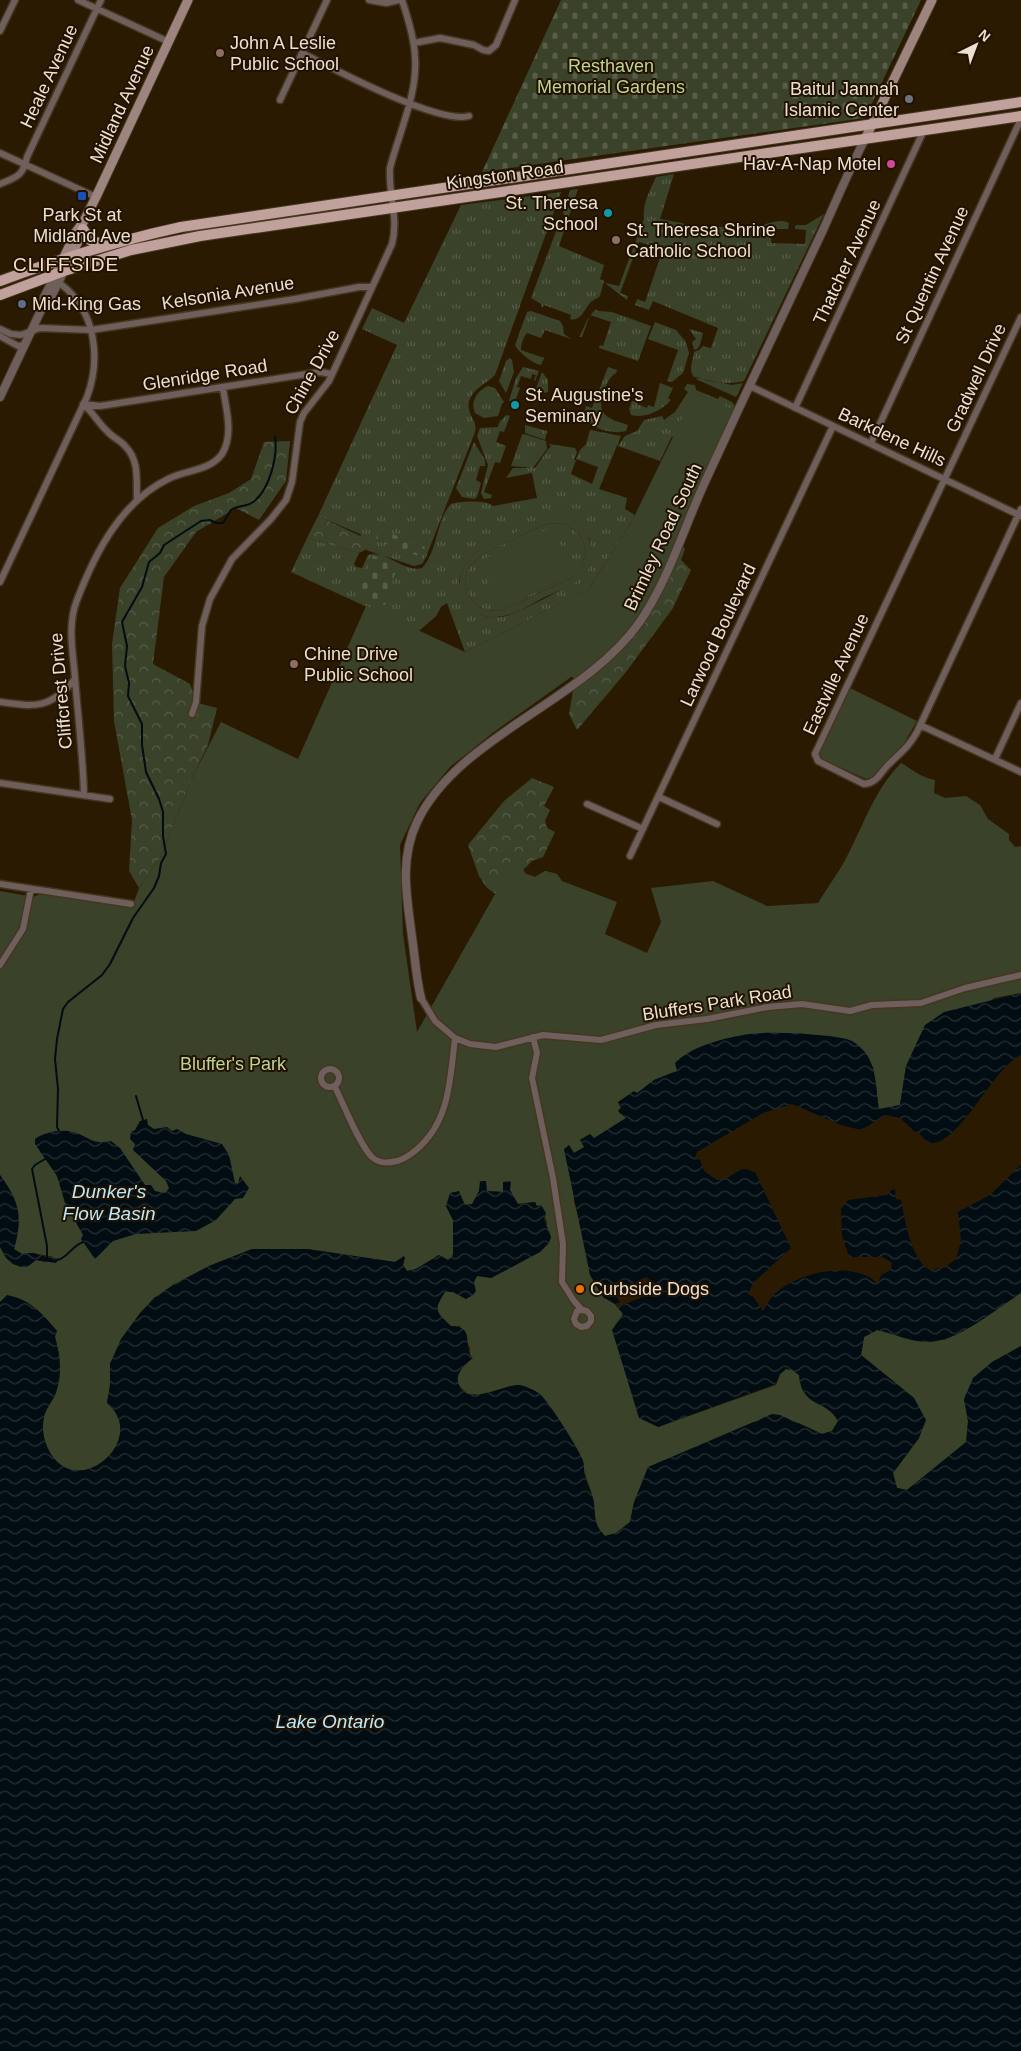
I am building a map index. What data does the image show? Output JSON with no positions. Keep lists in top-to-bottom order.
{
  "streets": {
    "main road": ["Midland Avenue", "Kingston Road"],
    "street": [
      "Heale Avenue",
      "Thatcher Avenue",
      "St Quentin Avenue",
      "Kelsonia Avenue",
      "Chine Drive",
      "Glenridge Road",
      "Gradwell Drive",
      "Barkdene Hills",
      "Brimley Road South",
      "Larwood Boulevard",
      "Eastville Avenue",
      "Cliffcrest Drive",
      "Bluffers Park Road"
    ]
  },
  "crossings": [
    ["Midland Avenue", "Kingston Road"],
    ["Midland Avenue", "Kelsonia Avenue"],
    ["Kingston Road", "Thatcher Avenue"],
    ["Kingston Road", "St Quentin Avenue"],
    ["Kingston Road", "Chine Drive"],
    ["Kingston Road", "Brimley Road South"],
    ["Thatcher Avenue", "Barkdene Hills"],
    ["St Quentin Avenue", "Barkdene Hills"],
    ["Kelsonia Avenue", "Chine Drive"],
    ["Chine Drive", "Glenridge Road"],
    ["Glenridge Road", "Cliffcrest Drive"],
    ["Gradwell Drive", "Barkdene Hills"],
    ["Gradwell Drive", "Eastville Avenue"],
    ["Barkdene Hills", "Brimley Road South"],
    ["Barkdene Hills", "Larwood Boulevard"],
    ["Barkdene Hills", "Eastville Avenue"],
    ["Brimley Road South", "Bluffers Park Road"]
  ],
  "districts": ["CLIFFSIDE"],
  "water": ["Dunker's Flow Basin", "Lake Ontario"],
  "parks": ["Resthaven Memorial Gardens", "Bluffer's Park"],
  "places": {
    "other": [
      "John A Leslie Public School",
      "Baitul Jannah Islamic Center",
      "Hav-A-Nap Motel",
      "St. Theresa School",
      "St. Theresa Shrine Catholic School",
      "Mid-King Gas",
      "St. Augustine's Seminary",
      "Chine Drive Public School",
      "Curbside Dogs"
    ],
    "transit": ["Park St at Midland Ave"]
  },
  "north": "top right"
}
